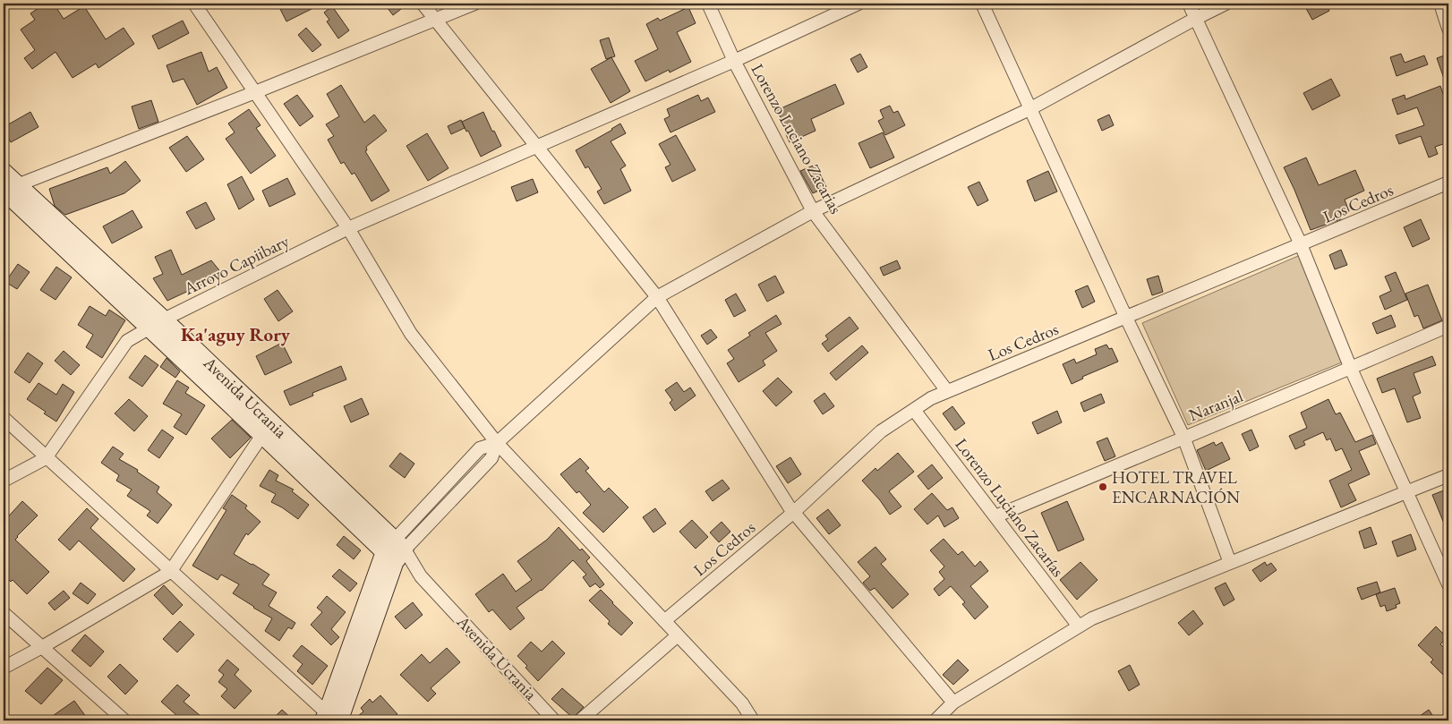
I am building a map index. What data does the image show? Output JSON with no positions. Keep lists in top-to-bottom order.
{
  "streets": {
    "main road": ["Avenida Ucrania"],
    "street": [
      "Lorenzo Luciano Zacarias",
      "Los Cedros",
      "Arroyo Capiibary",
      "Naranjal",
      "Lorenzo Luciano Zacarías"
    ]
  },
  "crossings": [
    ["Lorenzo Luciano Zacarias", "Los Cedros"],
    ["Lorenzo Luciano Zacarias", "Arroyo Capiibary"],
    ["Los Cedros", "Lorenzo Luciano Zacarías"],
    ["Arroyo Capiibary", "Avenida Ucrania"],
    ["Naranjal", "Lorenzo Luciano Zacarías"]
  ],
  "districts": ["Ka'aguy Rory"],
  "places": ["HOTEL TRAVEL ENCARNACIÓN"]
}
